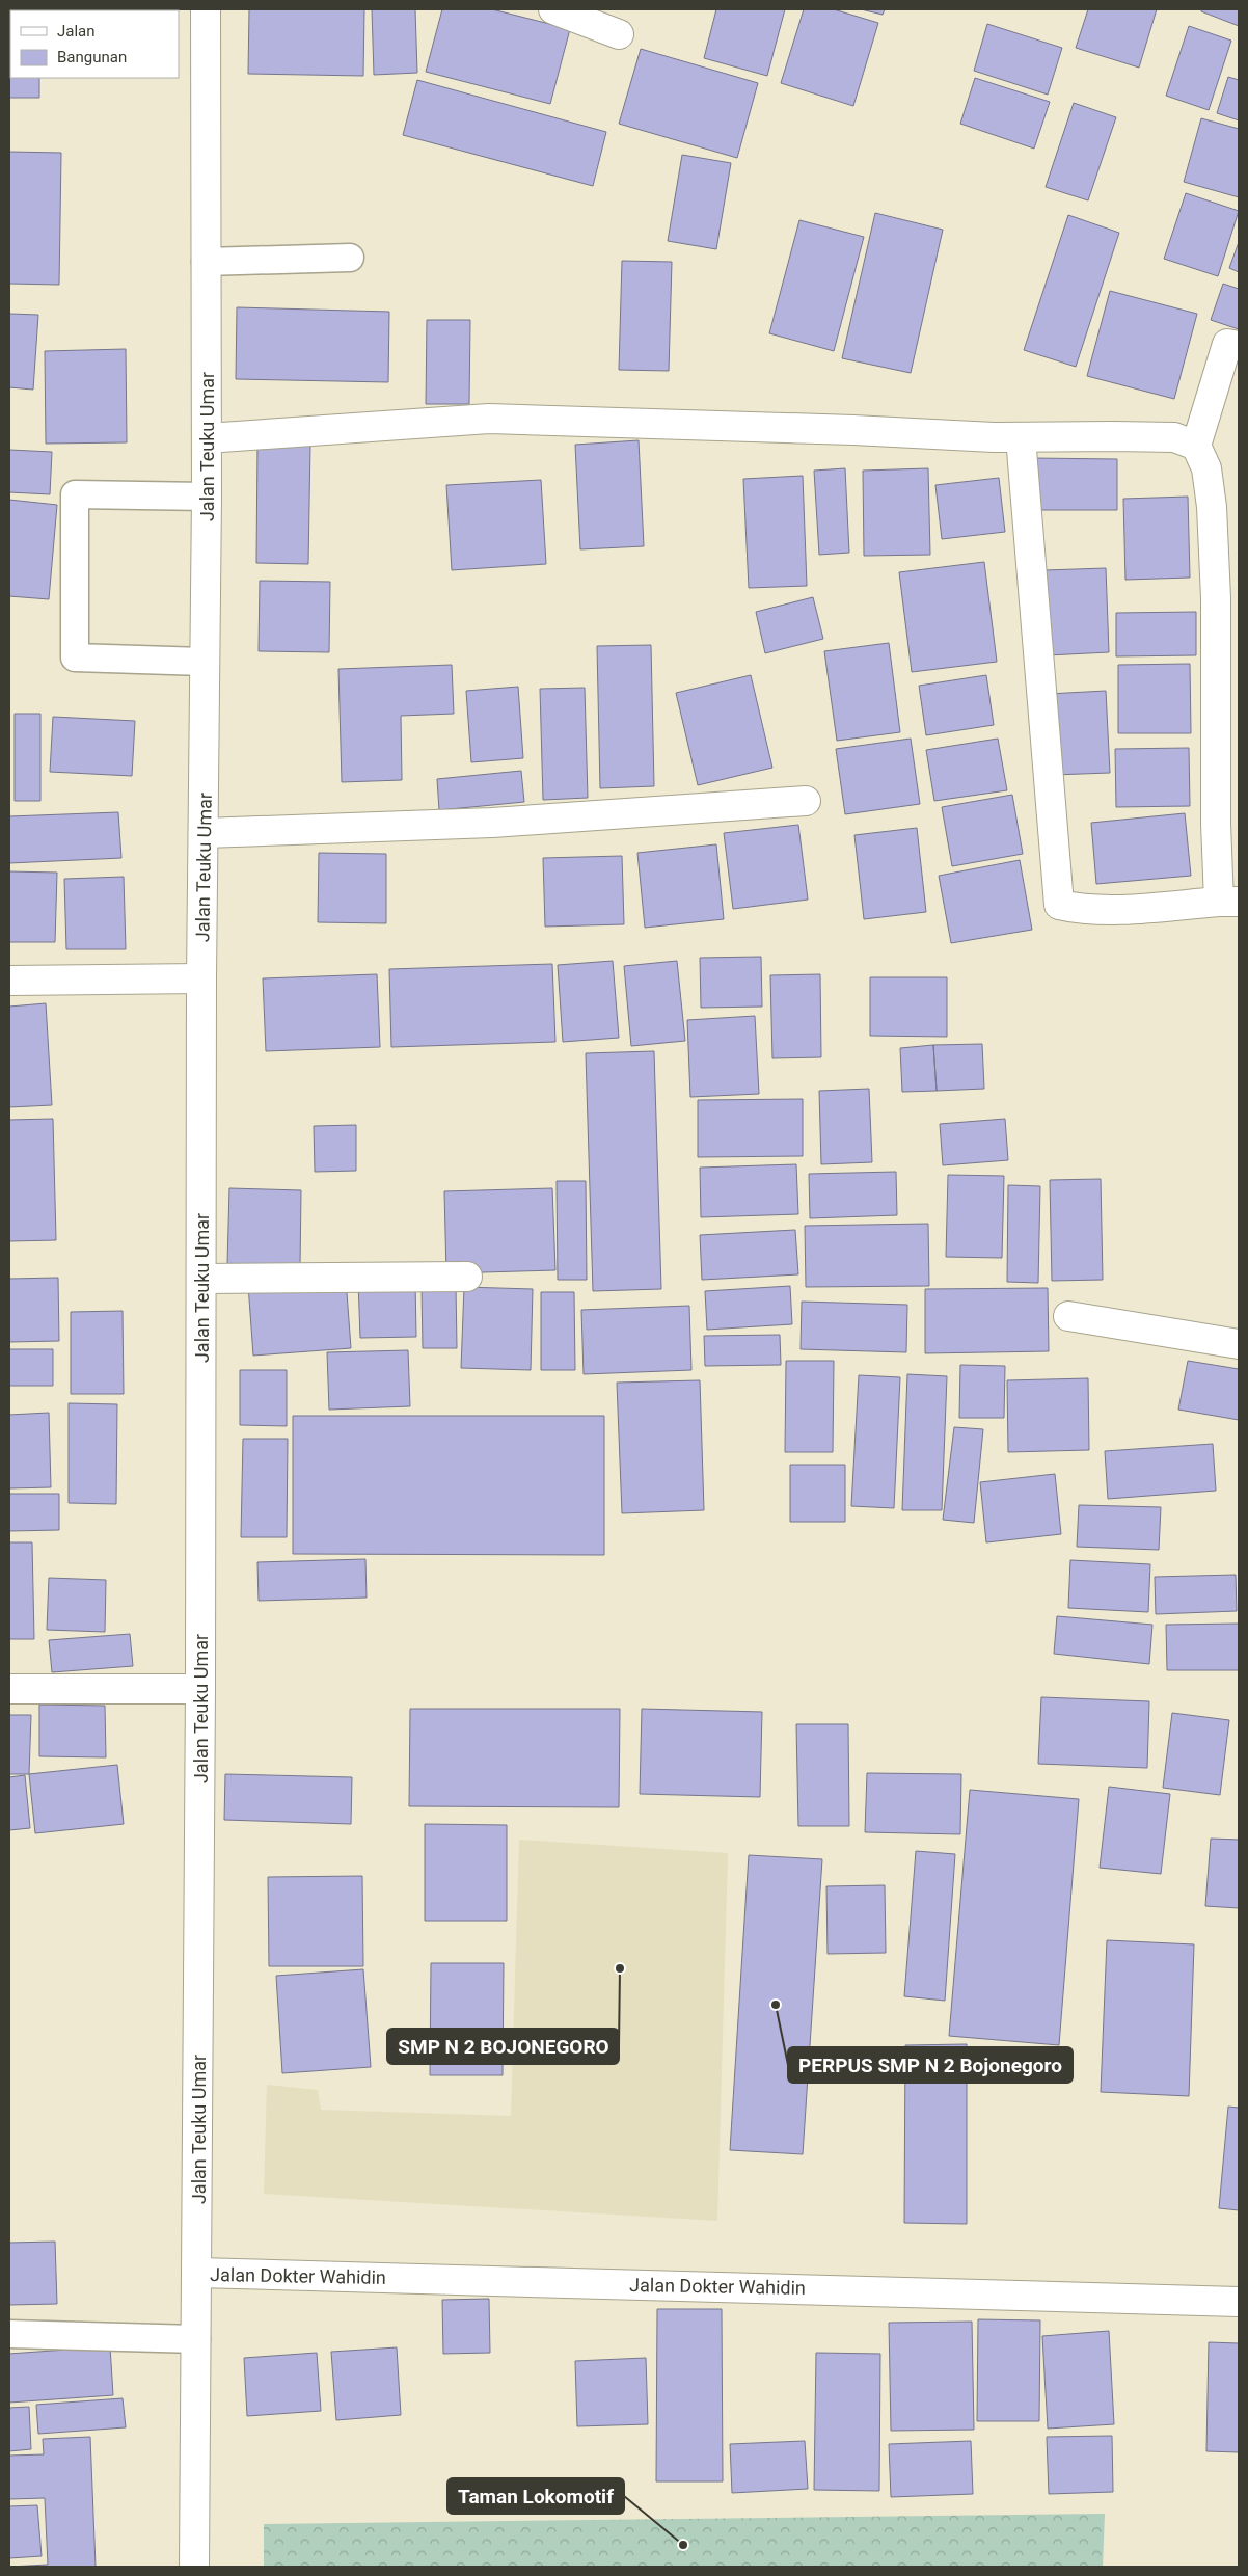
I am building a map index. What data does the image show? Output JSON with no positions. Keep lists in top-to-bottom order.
{
  "streets": {
    "street": ["Jalan Teuku Umar", "Jalan Dokter Wahidin"]
  },
  "crossings": [
    ["Jalan Teuku Umar", "Jalan Dokter Wahidin"]
  ],
  "places": ["SMP N 2 BOJONEGORO", "PERPUS SMP N 2 Bojonegoro", "Taman Lokomotif"],
  "legend": ["Jalan", "Bangunan"]
}
